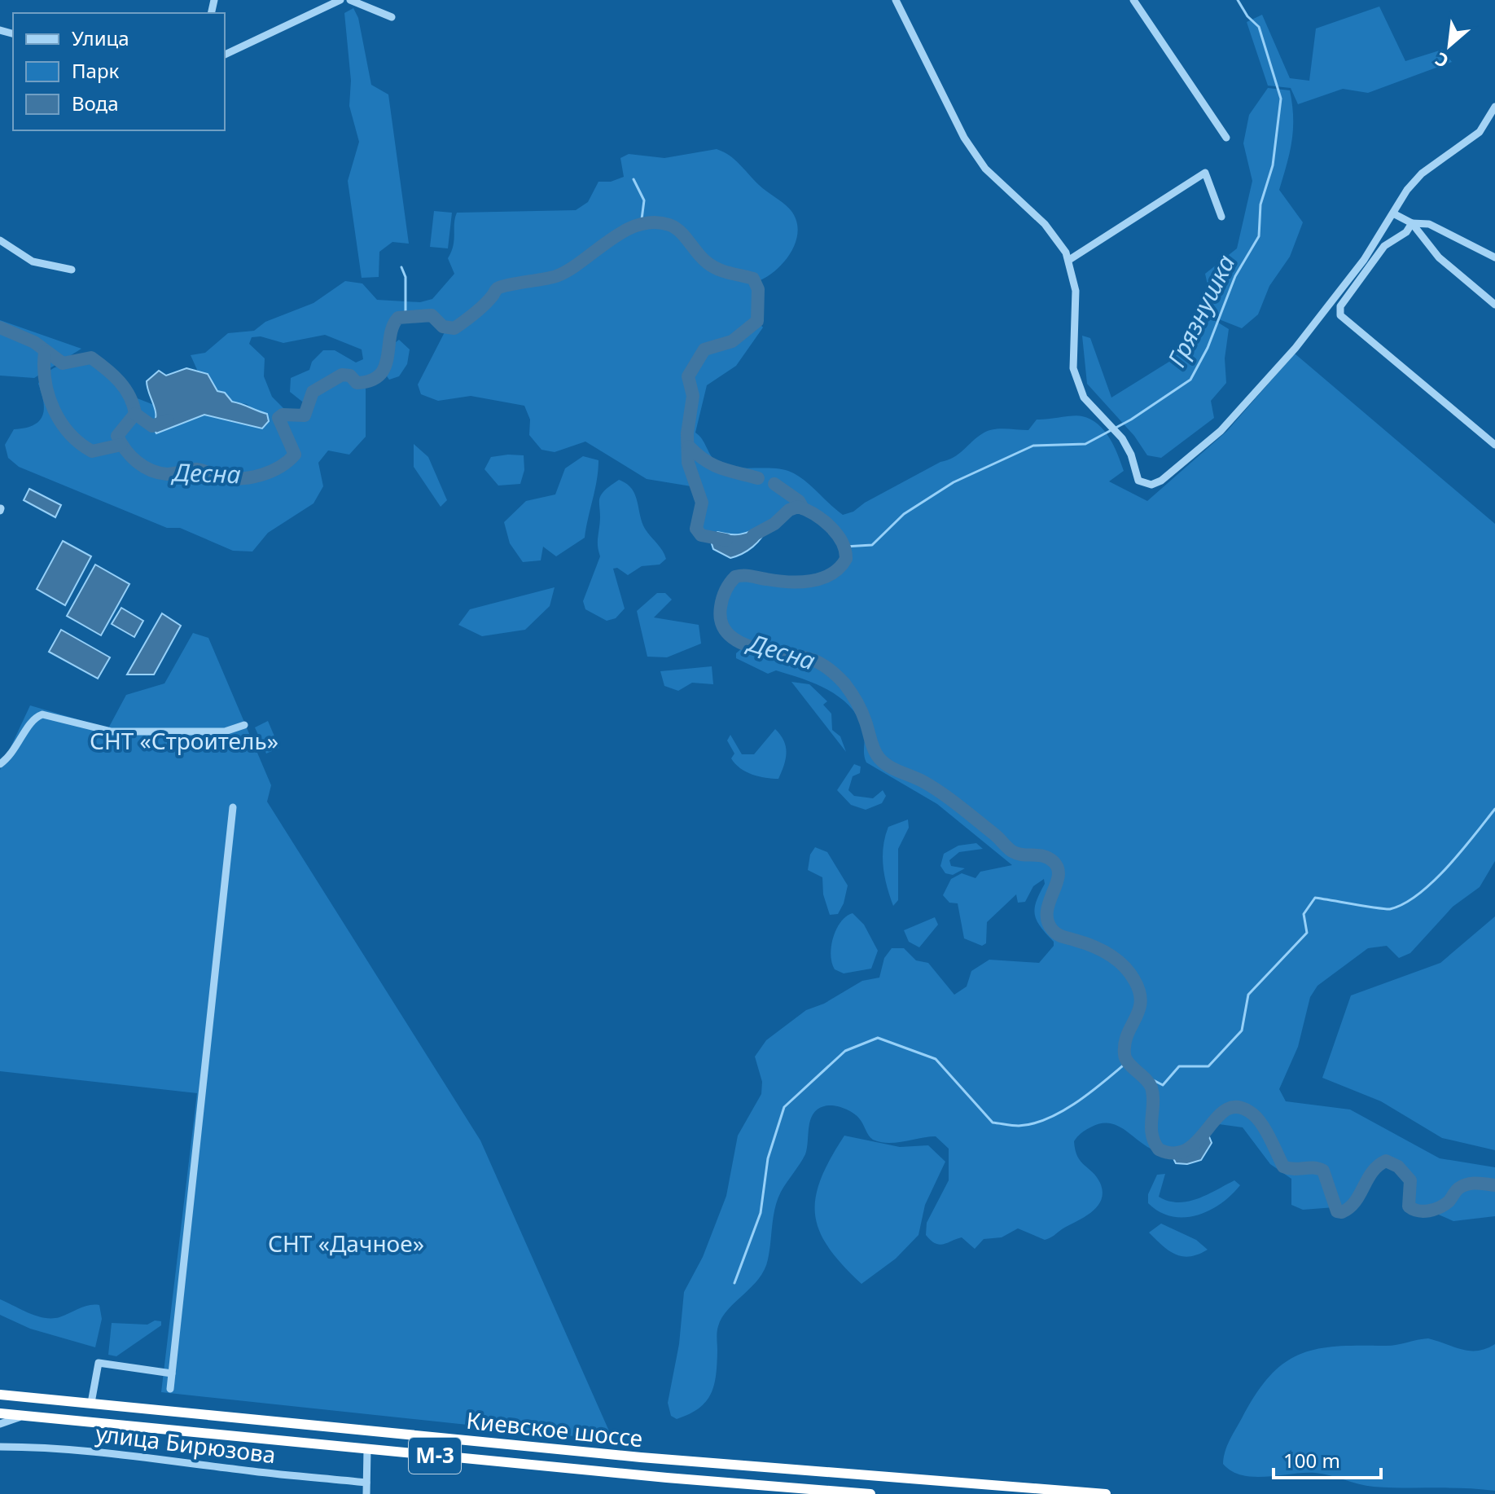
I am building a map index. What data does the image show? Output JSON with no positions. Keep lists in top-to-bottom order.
{
  "streets": {
    "highway": ["Киевское шоссе", "М-3"],
    "street": ["улица Бирюзова"]
  },
  "water": ["Грязнушка", "Десна"],
  "parks": ["СНТ «Строитель»", "СНТ «Дачное»"],
  "legend": ["Улица", "Парк", "Вода"],
  "scale_bar": "100 m",
  "north": "bottom left"
}
